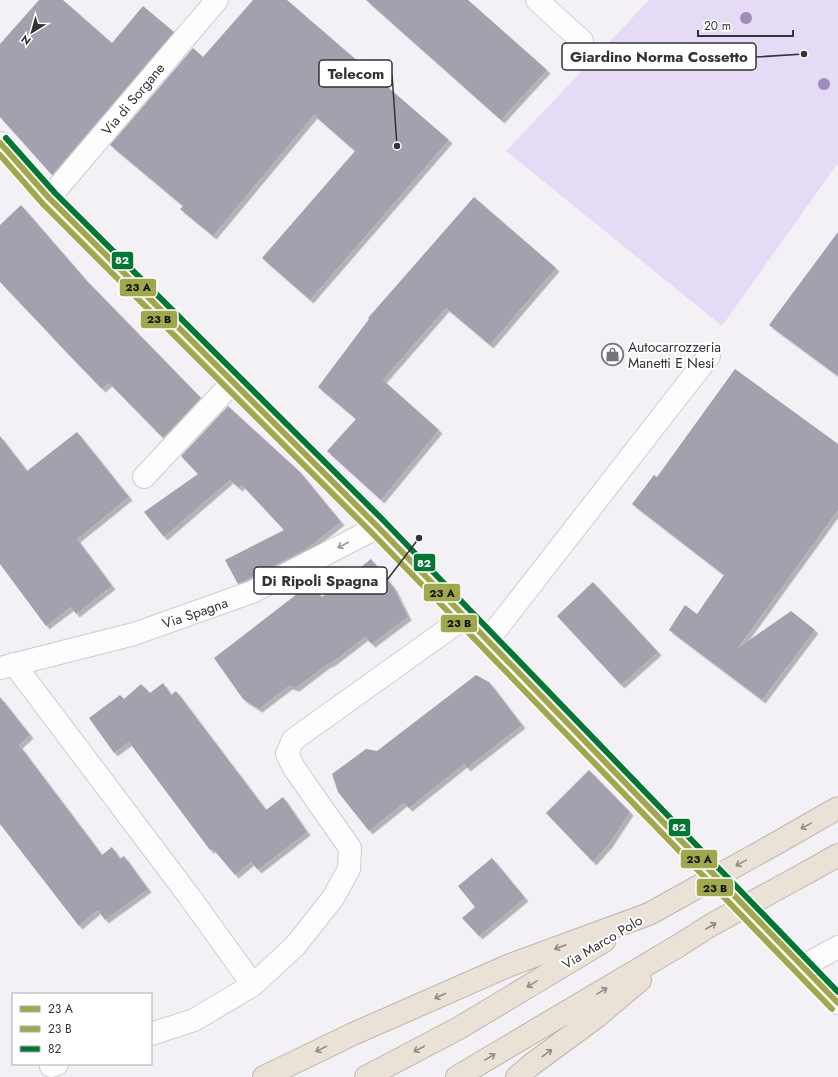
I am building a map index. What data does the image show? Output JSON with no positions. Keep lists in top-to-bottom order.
{
  "streets": {
    "highway": ["Via Marco Polo"],
    "street": ["Via di Sorgane", "Via Spagna"]
  },
  "one_way": ["Via Spagna"],
  "places": {
    "other": ["Giardino Norma Cossetto", "Telecom", "Di Ripoli Spagna"],
    "shop": ["Autocarrozzeria Manetti E Nesi"]
  },
  "lines": ["transit line 82"],
  "legend": ["23 A", "23 B", "82"],
  "scale_bar": "20 m",
  "north": "bottom left"
}
